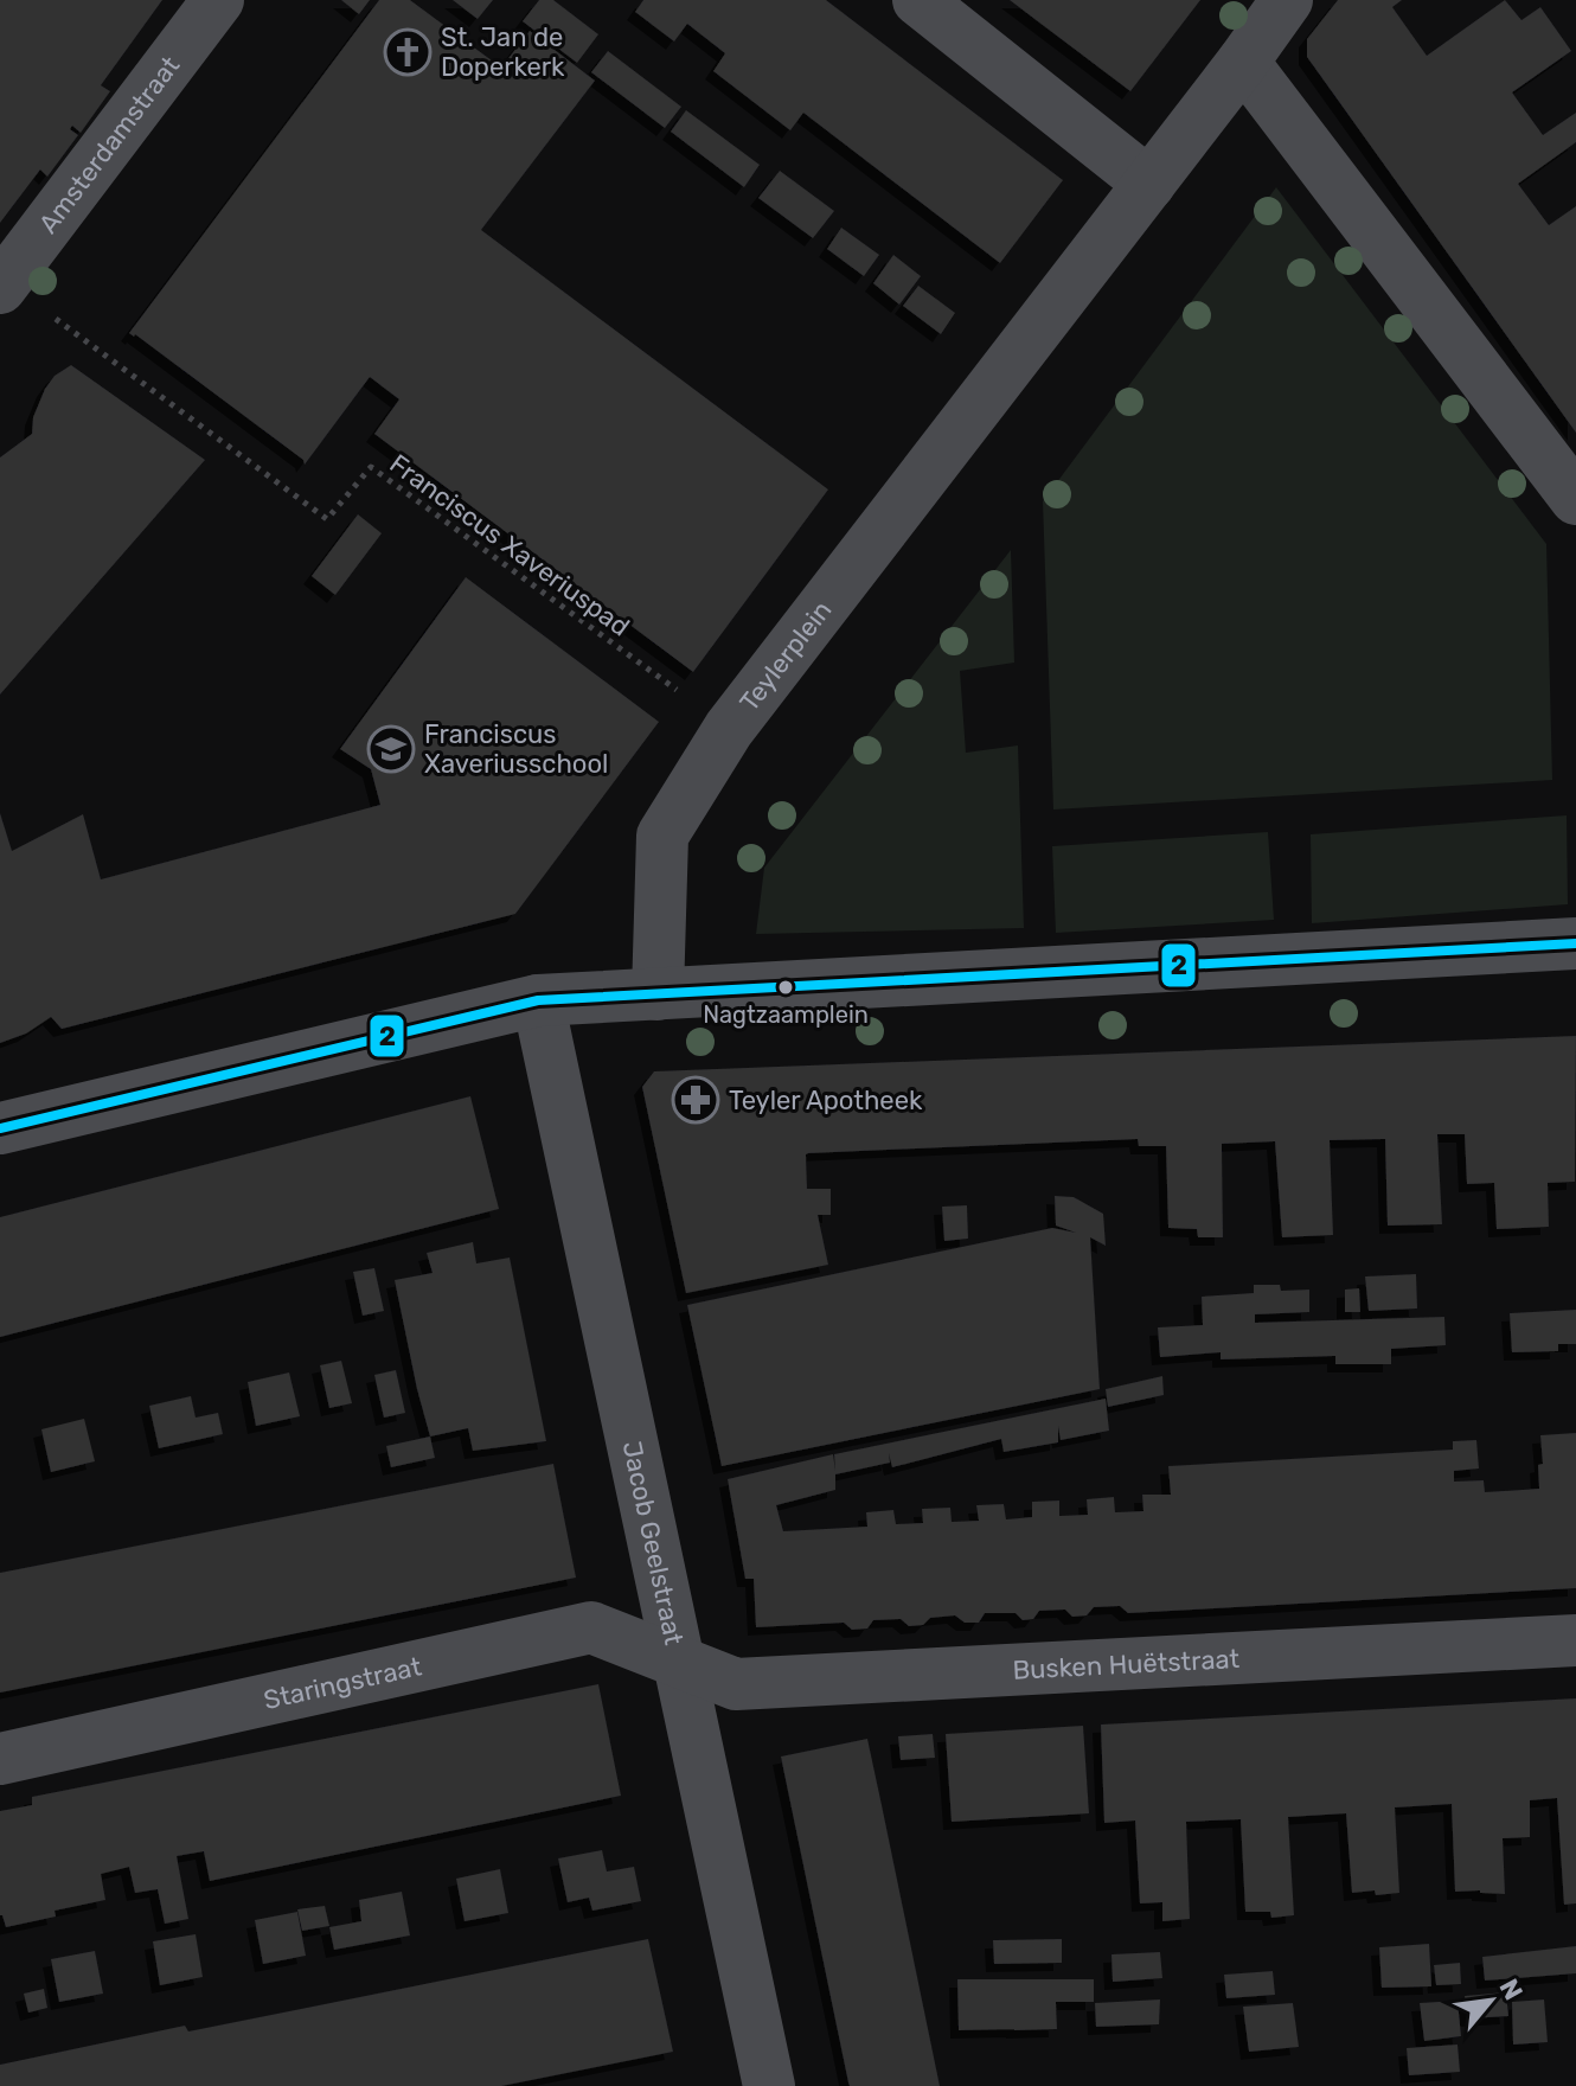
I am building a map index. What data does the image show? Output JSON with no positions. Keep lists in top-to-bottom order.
{
  "streets": {
    "street": [
      "Amsterdamstraat",
      "Teylerplein",
      "Jacob Geelstraat",
      "Busken Huëtstraat",
      "Staringstraat"
    ],
    "path": ["Franciscus Xaveriuspad"]
  },
  "crossings": [
    ["Amsterdamstraat", "Franciscus Xaveriuspad"],
    ["Franciscus Xaveriuspad", "Teylerplein"],
    ["Jacob Geelstraat", "Busken Huëtstraat"],
    ["Jacob Geelstraat", "Staringstraat"],
    ["Busken Huëtstraat", "Staringstraat"]
  ],
  "places": {
    "church": ["St. Jan de Doperkerk"],
    "school or university": ["Franciscus Xaveriusschool"],
    "other": ["Nagtzaamplein"],
    "pharmacy": ["Teyler Apotheek"]
  },
  "lines": ["transit line 2"],
  "north": "top right"
}
